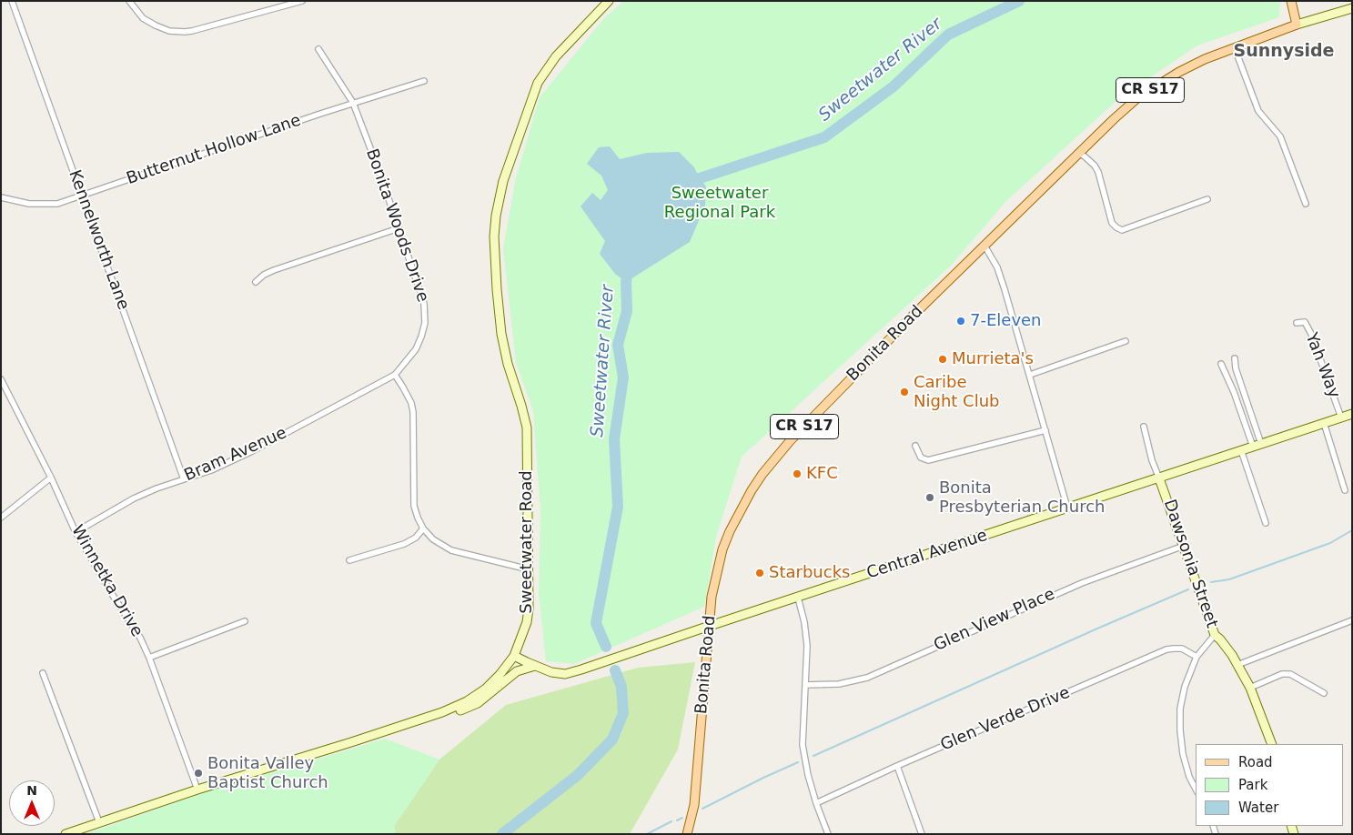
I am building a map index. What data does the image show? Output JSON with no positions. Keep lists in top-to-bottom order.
{
  "streets": {
    "main road": [
      "CR S17",
      "Bonita Road",
      "Sweetwater Road",
      "Central Avenue",
      "Dawsonia Street"
    ],
    "street": [
      "Butternut Hollow Lane",
      "Bonita Woods Drive",
      "Kennelworth Lane",
      "Yah Way",
      "Bram Avenue",
      "Winnetka Drive",
      "Glen View Place",
      "Glen Verde Drive"
    ]
  },
  "crossings": [
    ["Butternut Hollow Lane", "Bonita Woods Drive"],
    ["Butternut Hollow Lane", "Kennelworth Lane"],
    ["Bonita Woods Drive", "Bram Avenue"],
    ["Kennelworth Lane", "Bram Avenue"],
    ["Bonita Road", "Central Avenue"],
    ["Yah Way", "Central Avenue"],
    ["Bram Avenue", "Winnetka Drive"],
    ["Sweetwater Road", "Central Avenue"],
    ["Sweetwater Road", "Winnetka Drive"],
    ["Central Avenue", "Dawsonia Street"],
    ["Dawsonia Street", "Glen View Place"]
  ],
  "districts": ["Sunnyside"],
  "water": ["Sweetwater River"],
  "parks": ["Sweetwater Regional Park"],
  "places": [
    "7-Eleven",
    "Murrieta's",
    "Caribe Night Club",
    "KFC",
    "Bonita Presbyterian Church",
    "Starbucks",
    "Bonita Valley Baptist Church"
  ],
  "legend": ["Road", "Park", "Water"],
  "north": "top"
}
